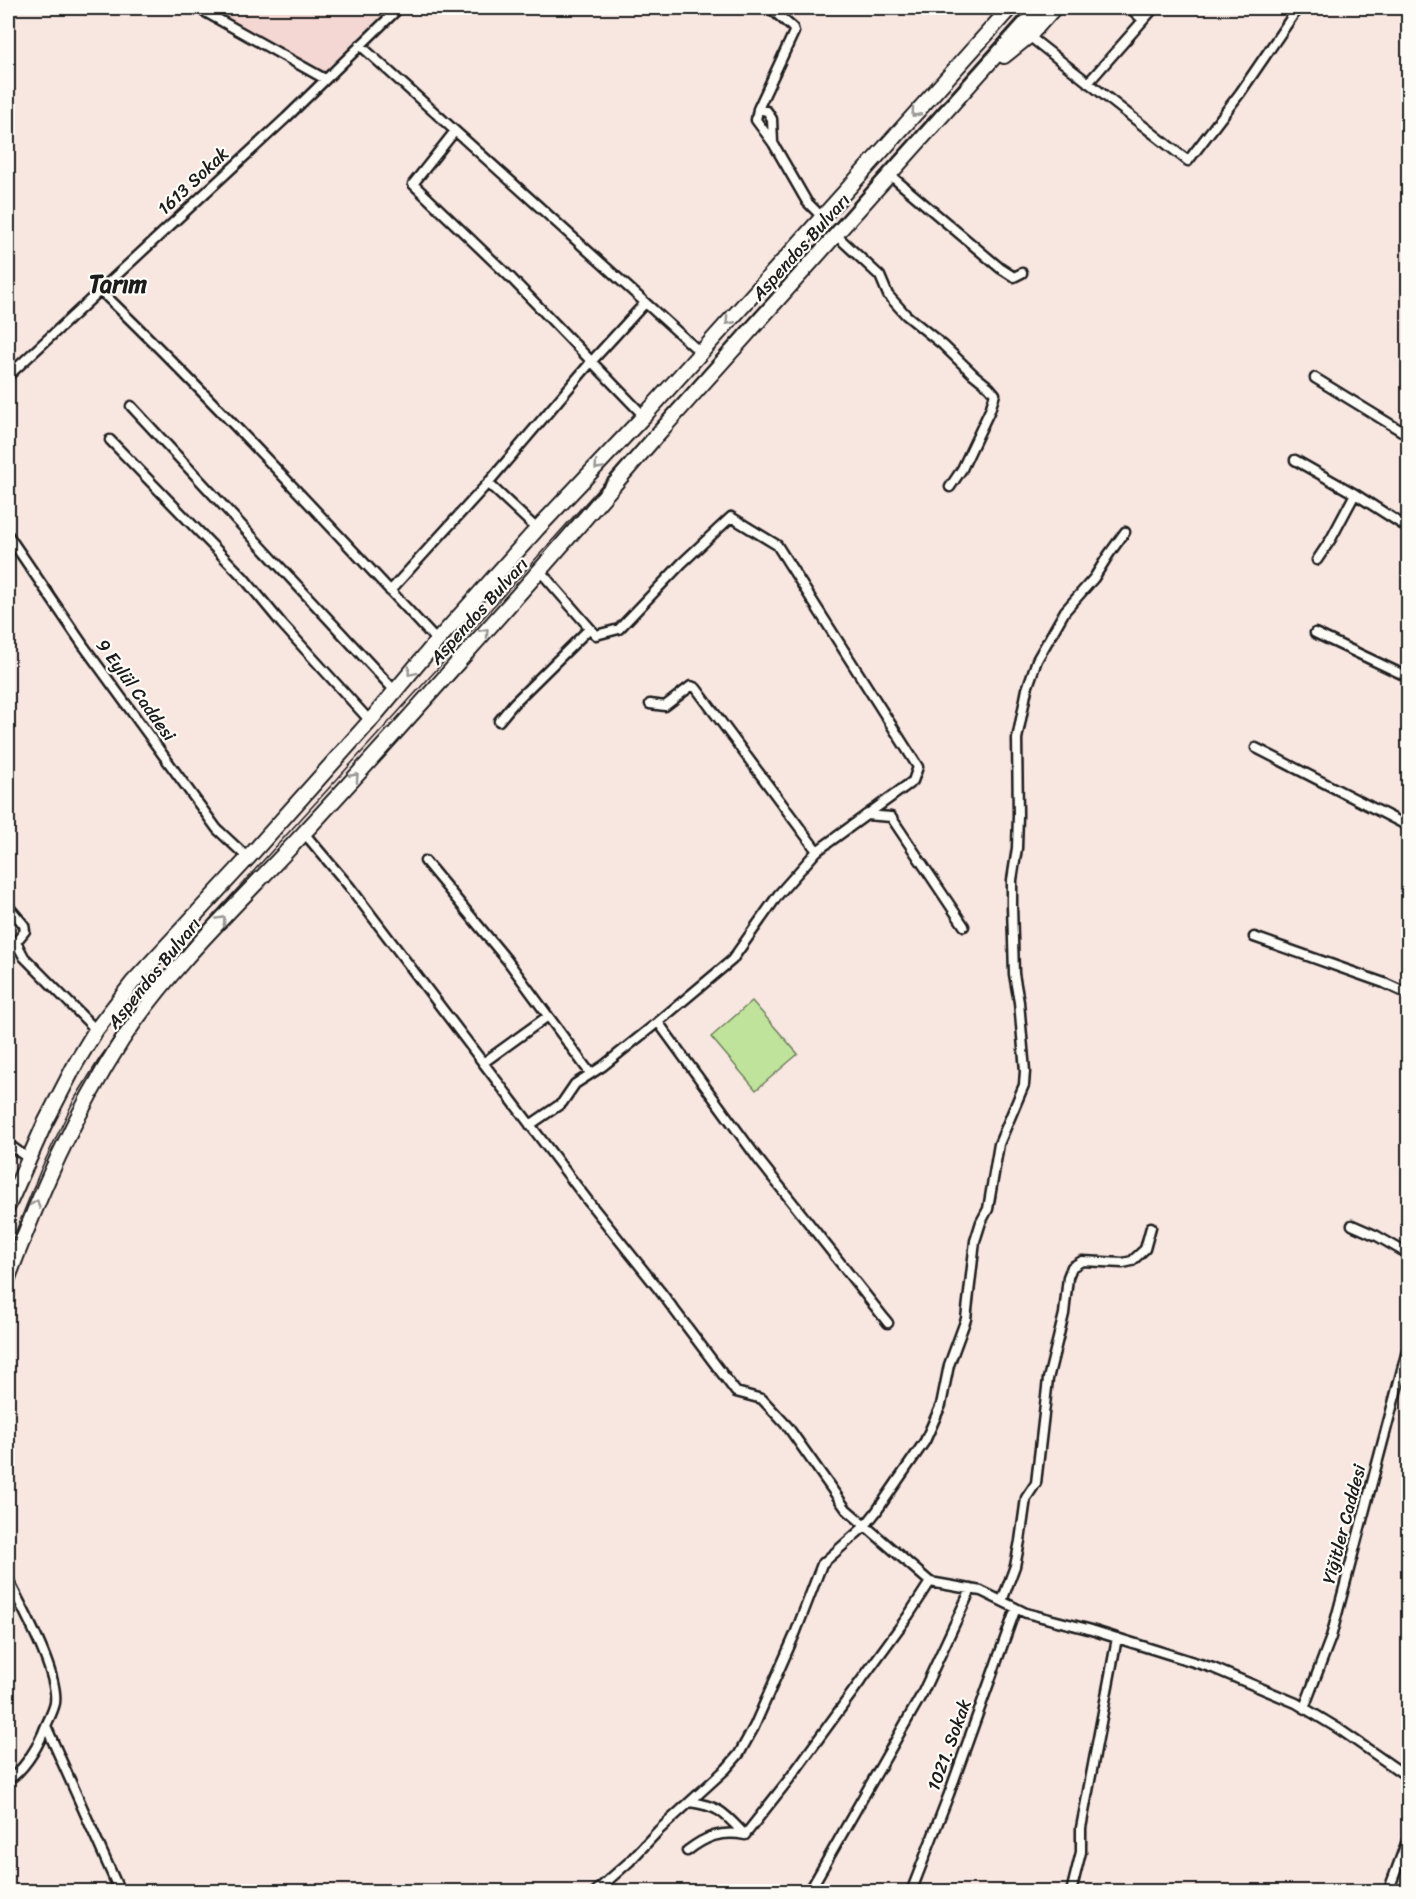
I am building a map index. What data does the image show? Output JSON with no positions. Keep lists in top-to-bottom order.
{
  "streets": {
    "main road": ["Aspendos Bulvarı"],
    "street": [
      "1613 Sokak",
      "9 Eylül Caddesi",
      "Yiğitler Caddesi",
      "1021. Sokak"
    ]
  },
  "crossings": [
    ["Aspendos Bulvarı", "9 Eylül Caddesi"]
  ],
  "districts": ["Tarım"]
}
